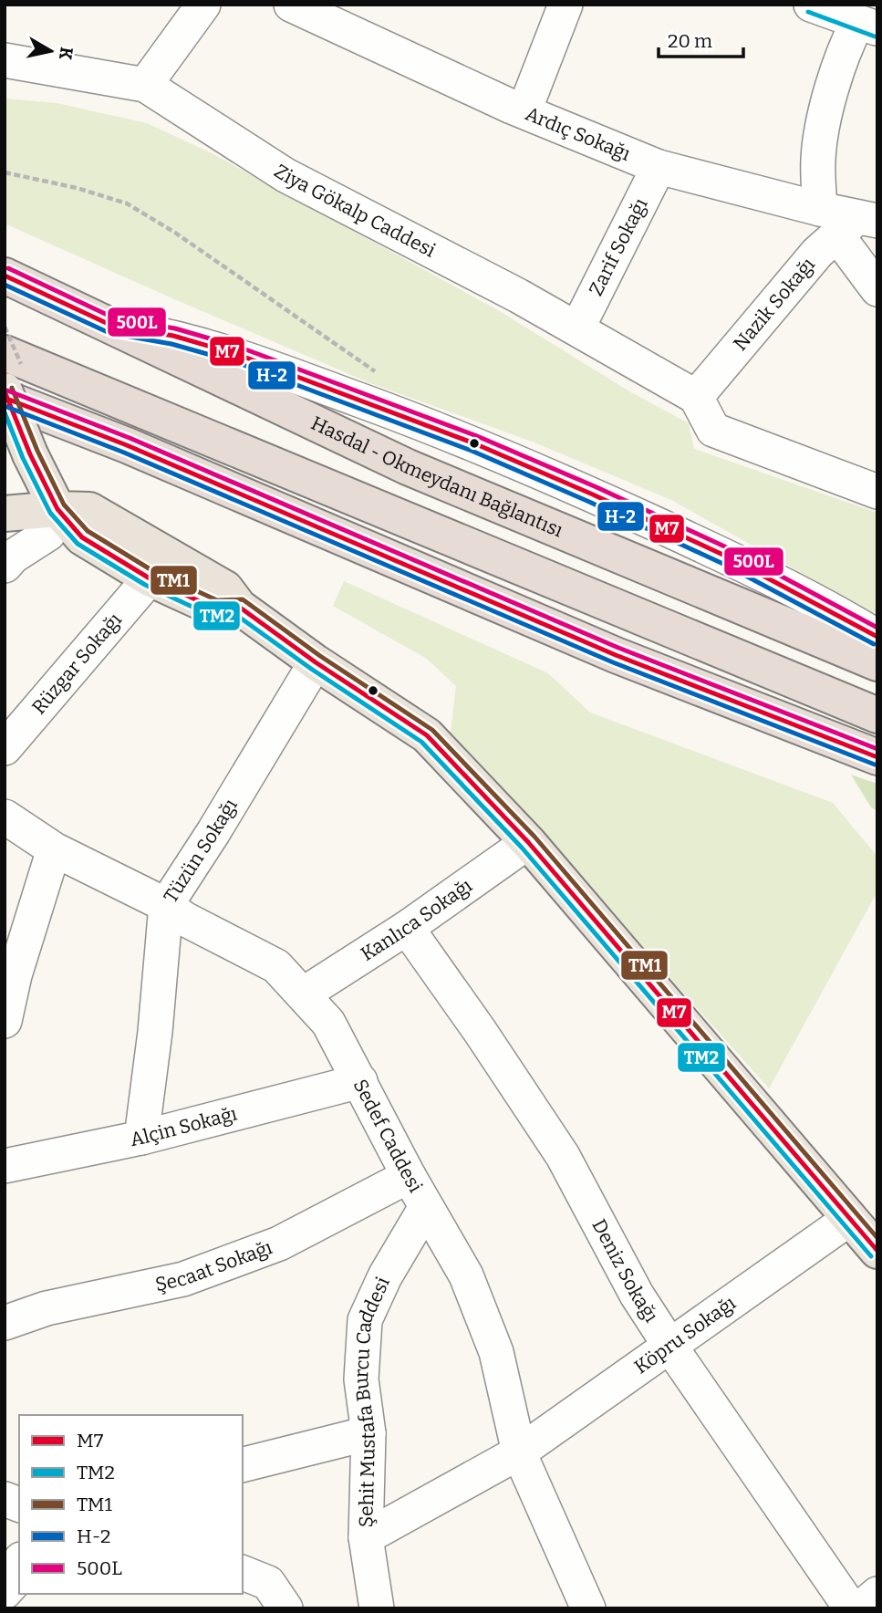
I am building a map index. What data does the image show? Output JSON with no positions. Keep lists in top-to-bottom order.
{
  "streets": {
    "highway": ["Hasdal - Okmeydanı Bağlantısı"],
    "street": [
      "Ardıç Sokağı",
      "Ziya Gökalp Caddesi",
      "Zarif Sokağı",
      "Nazik Sokağı",
      "Rüzgar Sokağı",
      "Tüzün Sokağı",
      "Kanlıca Sokağı",
      "Alçin Sokağı",
      "Sedef Caddesi",
      "Şecaat Sokağı",
      "Deniz Sokağı",
      "Köpru Sokağı",
      "Şehit Mustafa Burcu Caddesi"
    ]
  },
  "crossings": [
    ["Ardıç Sokağı", "Zarif Sokağı"],
    ["Ardıç Sokağı", "Nazik Sokağı"],
    ["Ziya Gökalp Caddesi", "Zarif Sokağı"],
    ["Ziya Gökalp Caddesi", "Nazik Sokağı"],
    ["Tüzün Sokağı", "Alçin Sokağı"],
    ["Tüzün Sokağı", "Sedef Caddesi"],
    ["Kanlıca Sokağı", "Sedef Caddesi"],
    ["Kanlıca Sokağı", "Deniz Sokağı"],
    ["Alçin Sokağı", "Sedef Caddesi"],
    ["Sedef Caddesi", "Şecaat Sokağı"],
    ["Sedef Caddesi", "Köpru Sokağı"],
    ["Sedef Caddesi", "Şehit Mustafa Burcu Caddesi"],
    ["Deniz Sokağı", "Köpru Sokağı"],
    ["Köpru Sokağı", "Şehit Mustafa Burcu Caddesi"]
  ],
  "lines": [
    "transit line TM2",
    "transit line 500L",
    "transit line M7",
    "transit line H-2",
    "transit line TM1"
  ],
  "legend": [
    "M7",
    "TM2",
    "TM1",
    "H-2",
    "500L"
  ],
  "scale_bar": "20 m",
  "north": "right"
}
